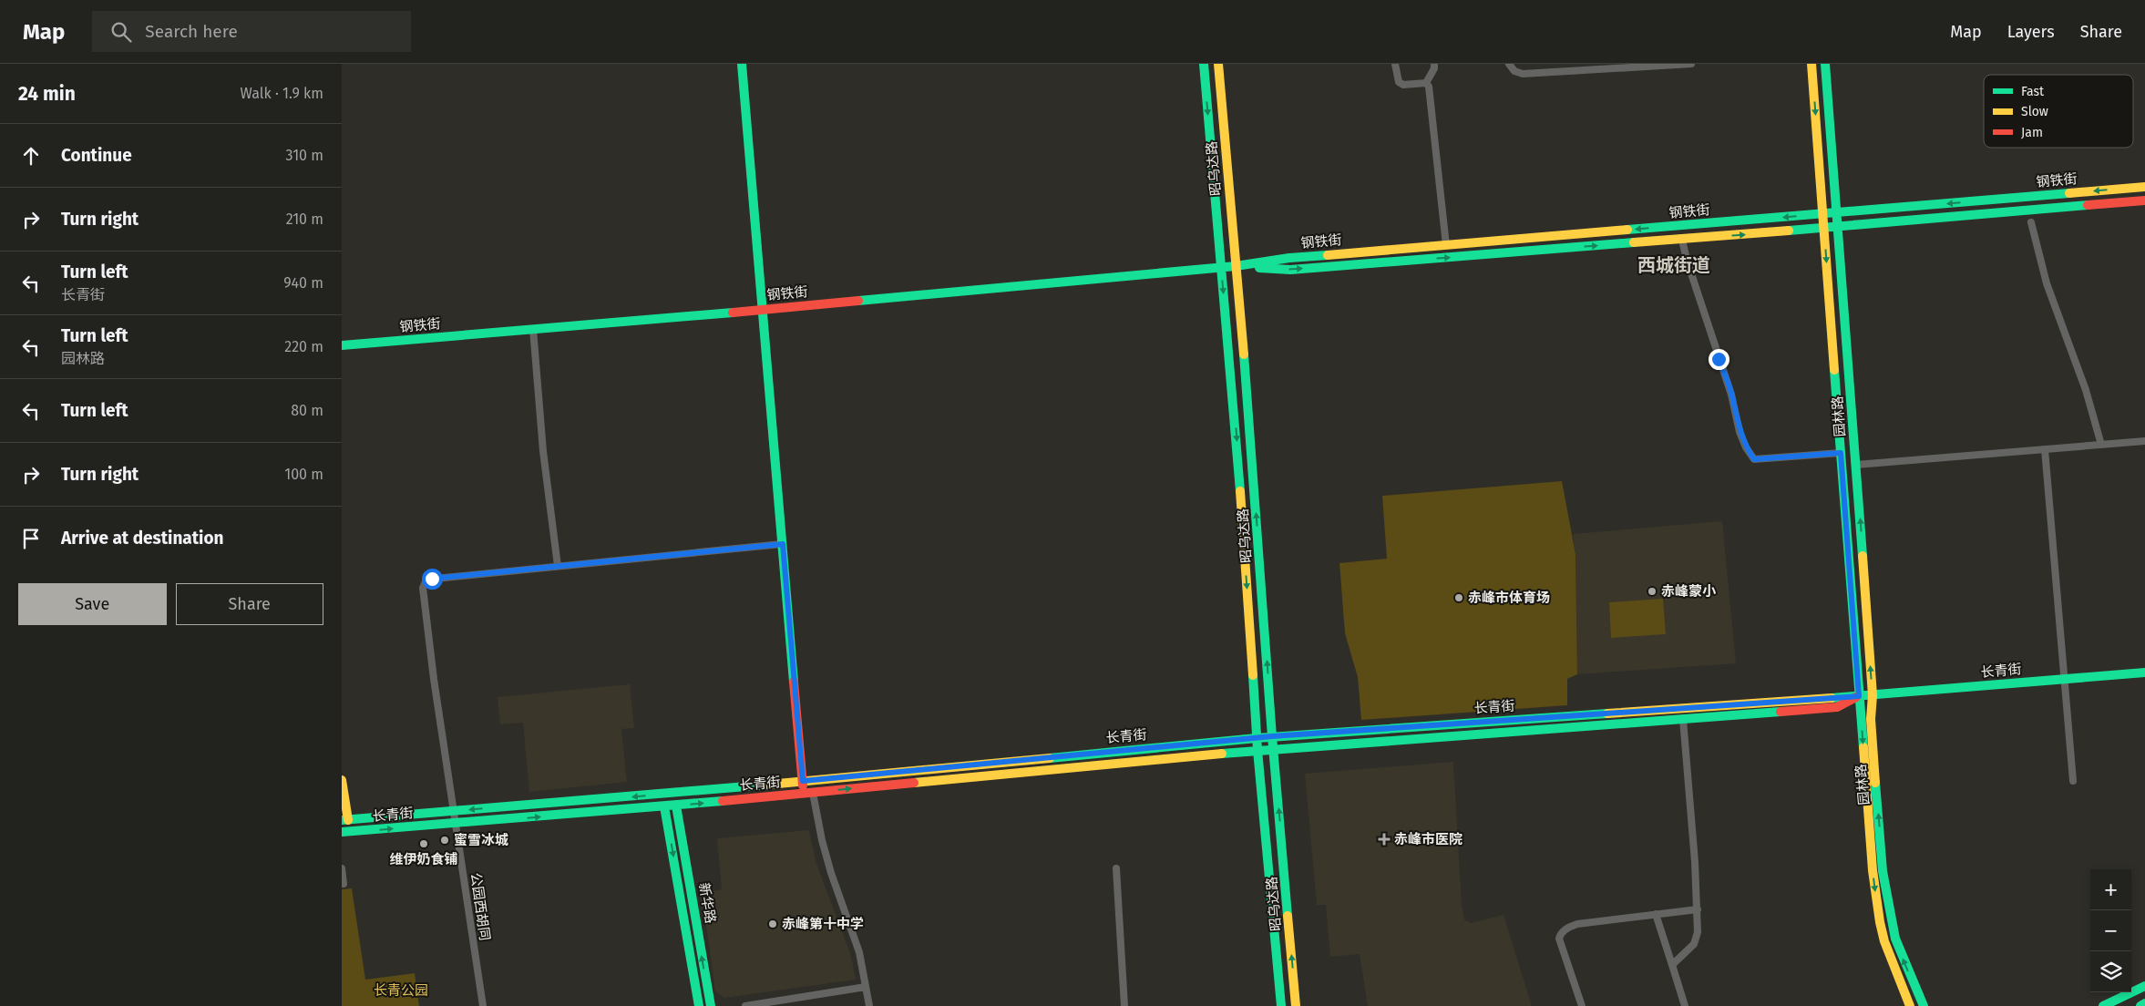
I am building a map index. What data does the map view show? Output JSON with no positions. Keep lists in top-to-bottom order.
{
  "streets": {
    "main road": [
      "昭乌达路",
      "钢铁街",
      "园林路",
      "长青街",
      "新华路"
    ],
    "street": ["公园西胡同"]
  },
  "crossings": [
    ["昭乌达路", "钢铁街"],
    ["昭乌达路", "长青街"],
    ["钢铁街", "园林路"],
    ["园林路", "长青街"],
    ["长青街", "新华路"],
    ["长青街", "公园西胡同"]
  ],
  "districts": ["西城街道"],
  "parks": ["长青公园"],
  "places": {
    "other": [
      "赤峰蒙小",
      "赤峰市体育场",
      "蜜雪冰城",
      "维伊奶食铺",
      "赤峰第十中学"
    ],
    "health": ["赤峰市医院"]
  },
  "legend": ["Fast", "Slow", "Jam"],
  "page": {
    "header": "Map",
    "search": "Search here",
    "nav": ["Map", "Layers", "Share"],
    "heading": ["24 min", "Walk · 1.9 km"],
    "list": [
      ["Continue", "310 m"],
      ["Turn right", "210 m"],
      ["Turn left", "长青街", "940 m"],
      ["Turn left", "园林路", "220 m"],
      ["Turn left", "80 m"],
      ["Turn right", "100 m"],
      "Arrive at destination"
    ],
    "buttons": ["Save", "Share"],
    "map_buttons": ["+", "−"]
  }
}
